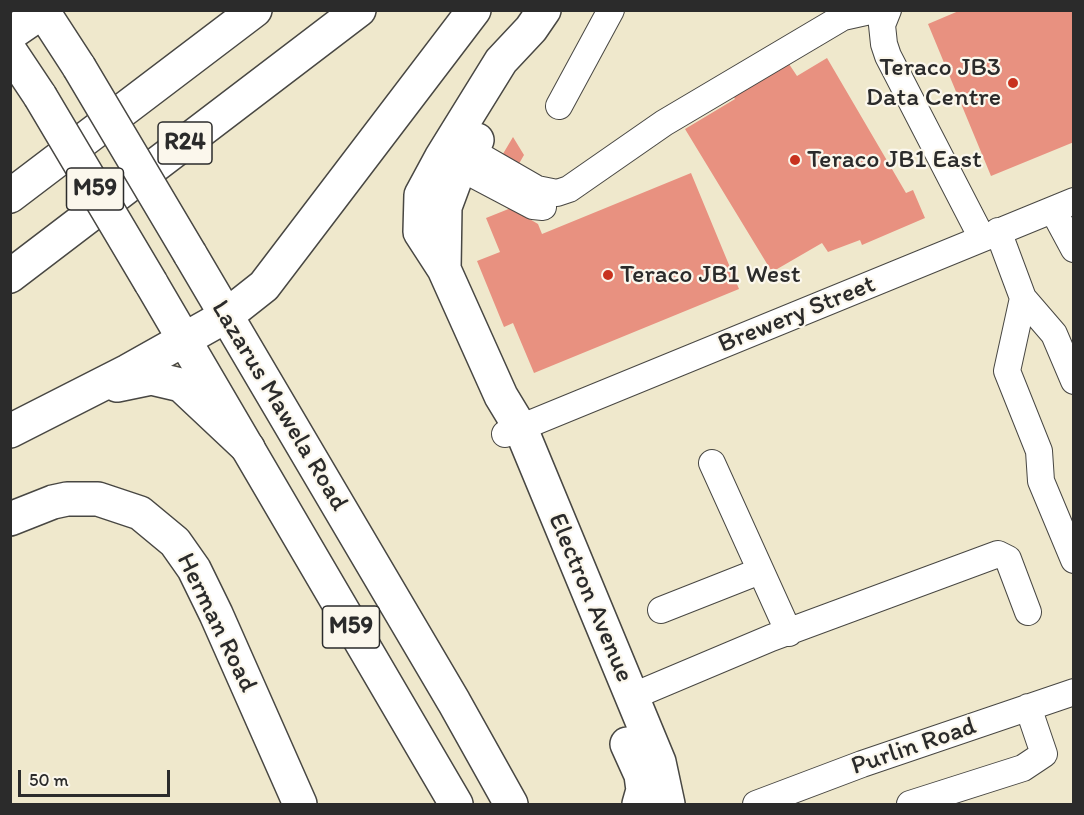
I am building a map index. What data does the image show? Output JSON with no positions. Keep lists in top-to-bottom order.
{
  "streets": {
    "main road": [
      "R24",
      "M59",
      "Lazarus Mawela Road",
      "Electron Avenue",
      "Herman Road"
    ],
    "street": ["Brewery Street", "Purlin Road"]
  },
  "crossings": [
    ["Brewery Street", "Electron Avenue"]
  ],
  "places": ["Teraco JB3 Data Centre", "Teraco JB1 East", "Teraco JB1 West"],
  "scale_bar": "50 m"
}
